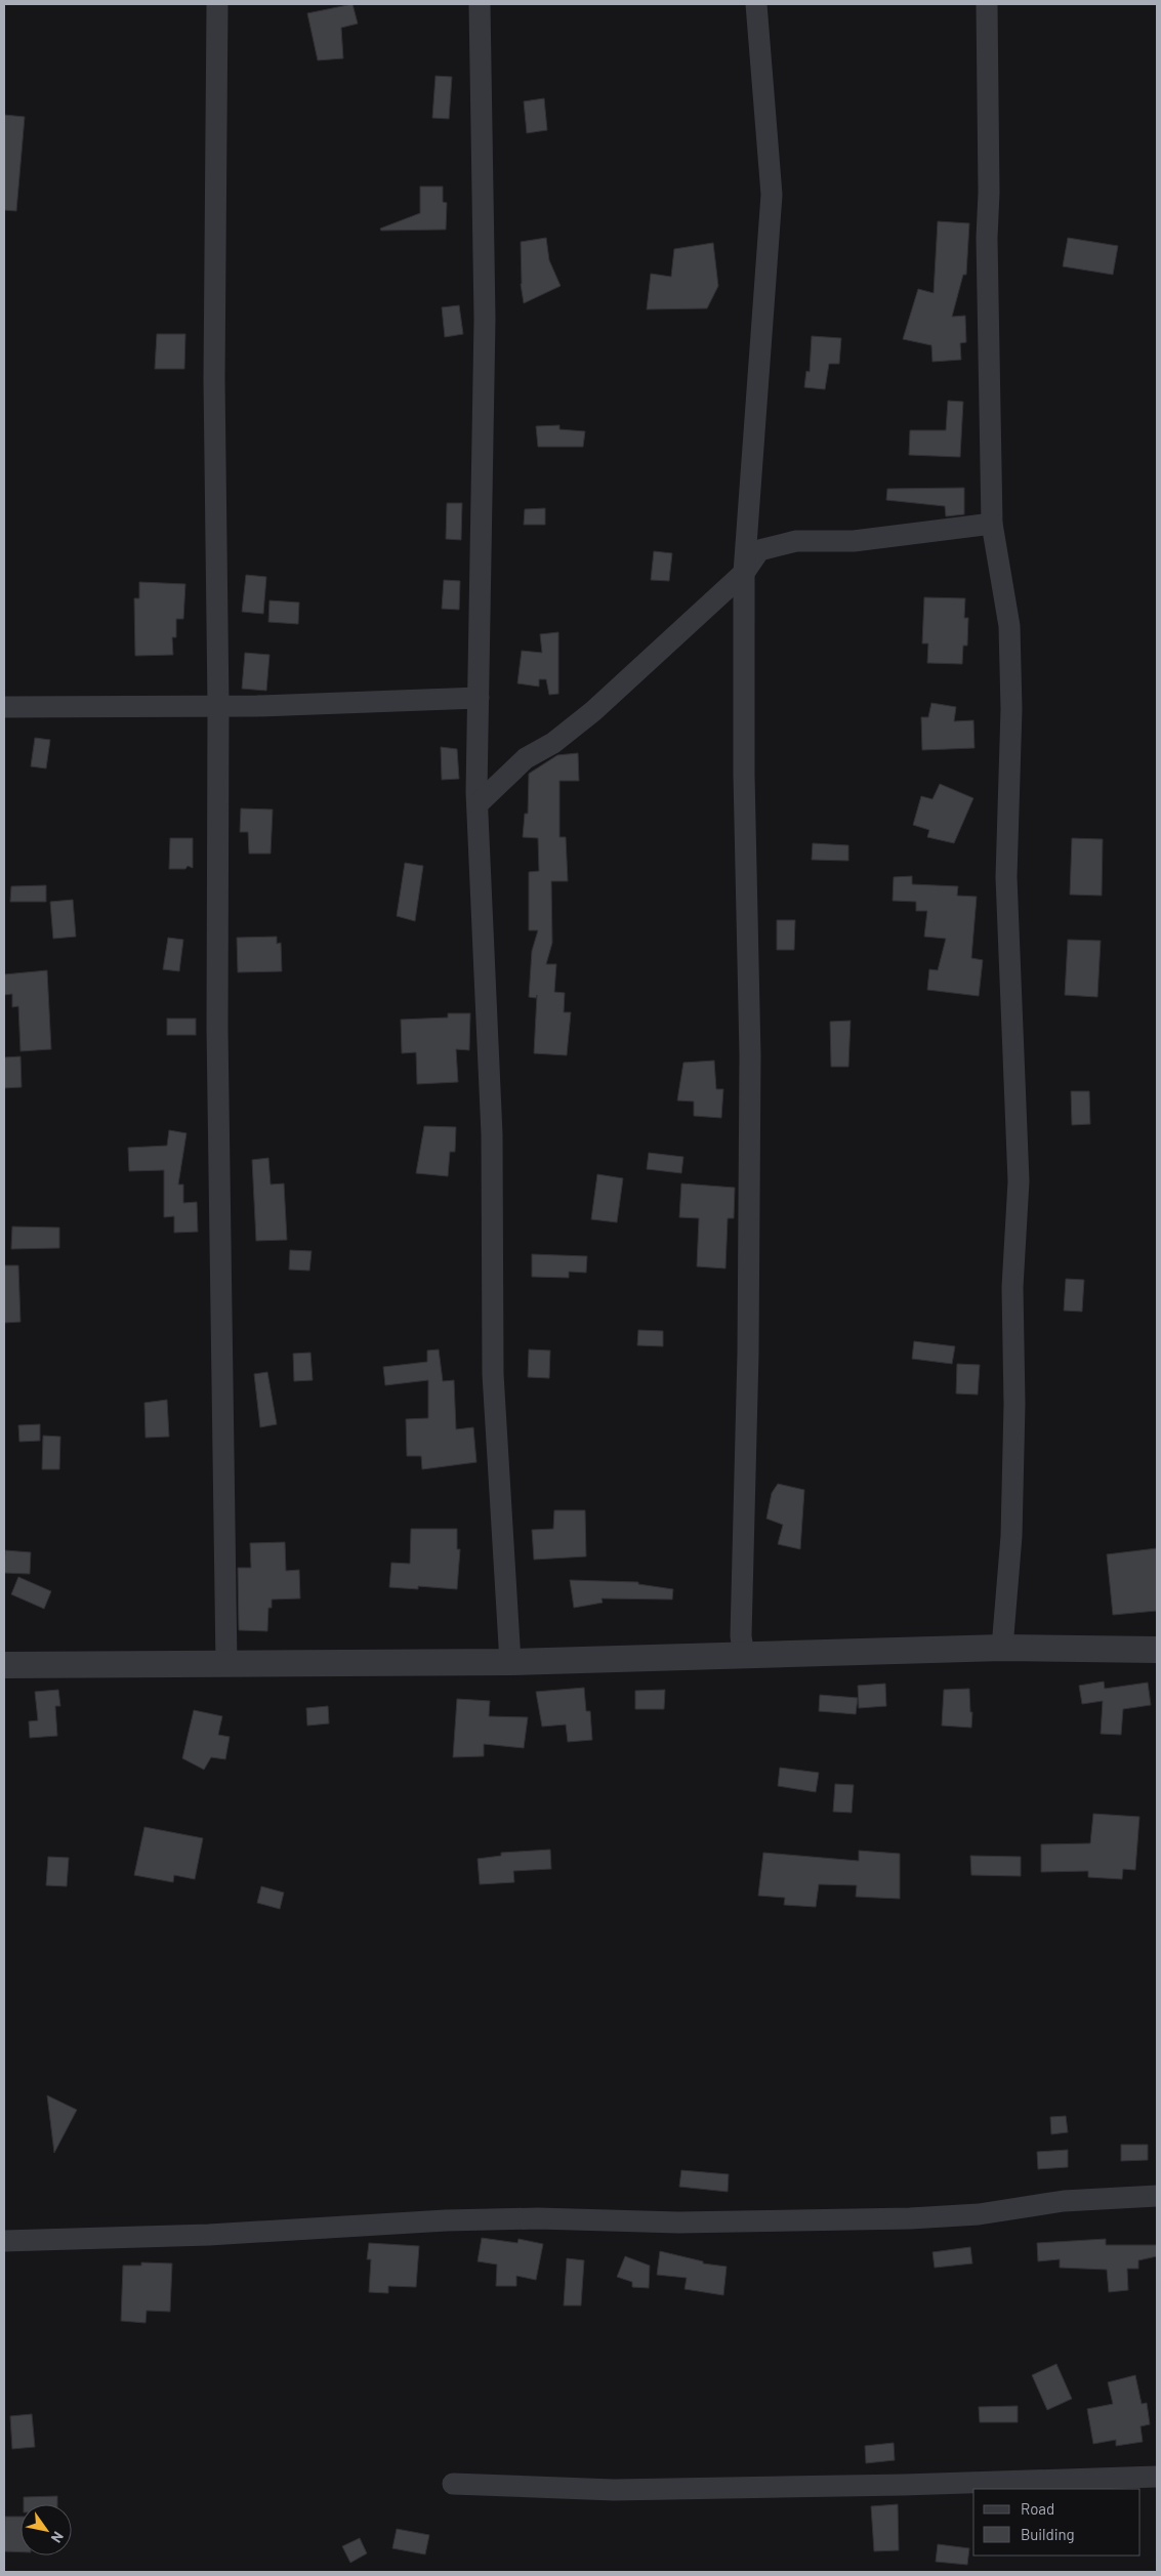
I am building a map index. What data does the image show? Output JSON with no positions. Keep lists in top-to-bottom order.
{
  "legend": ["Road", "Building"],
  "north": "bottom right"
}
